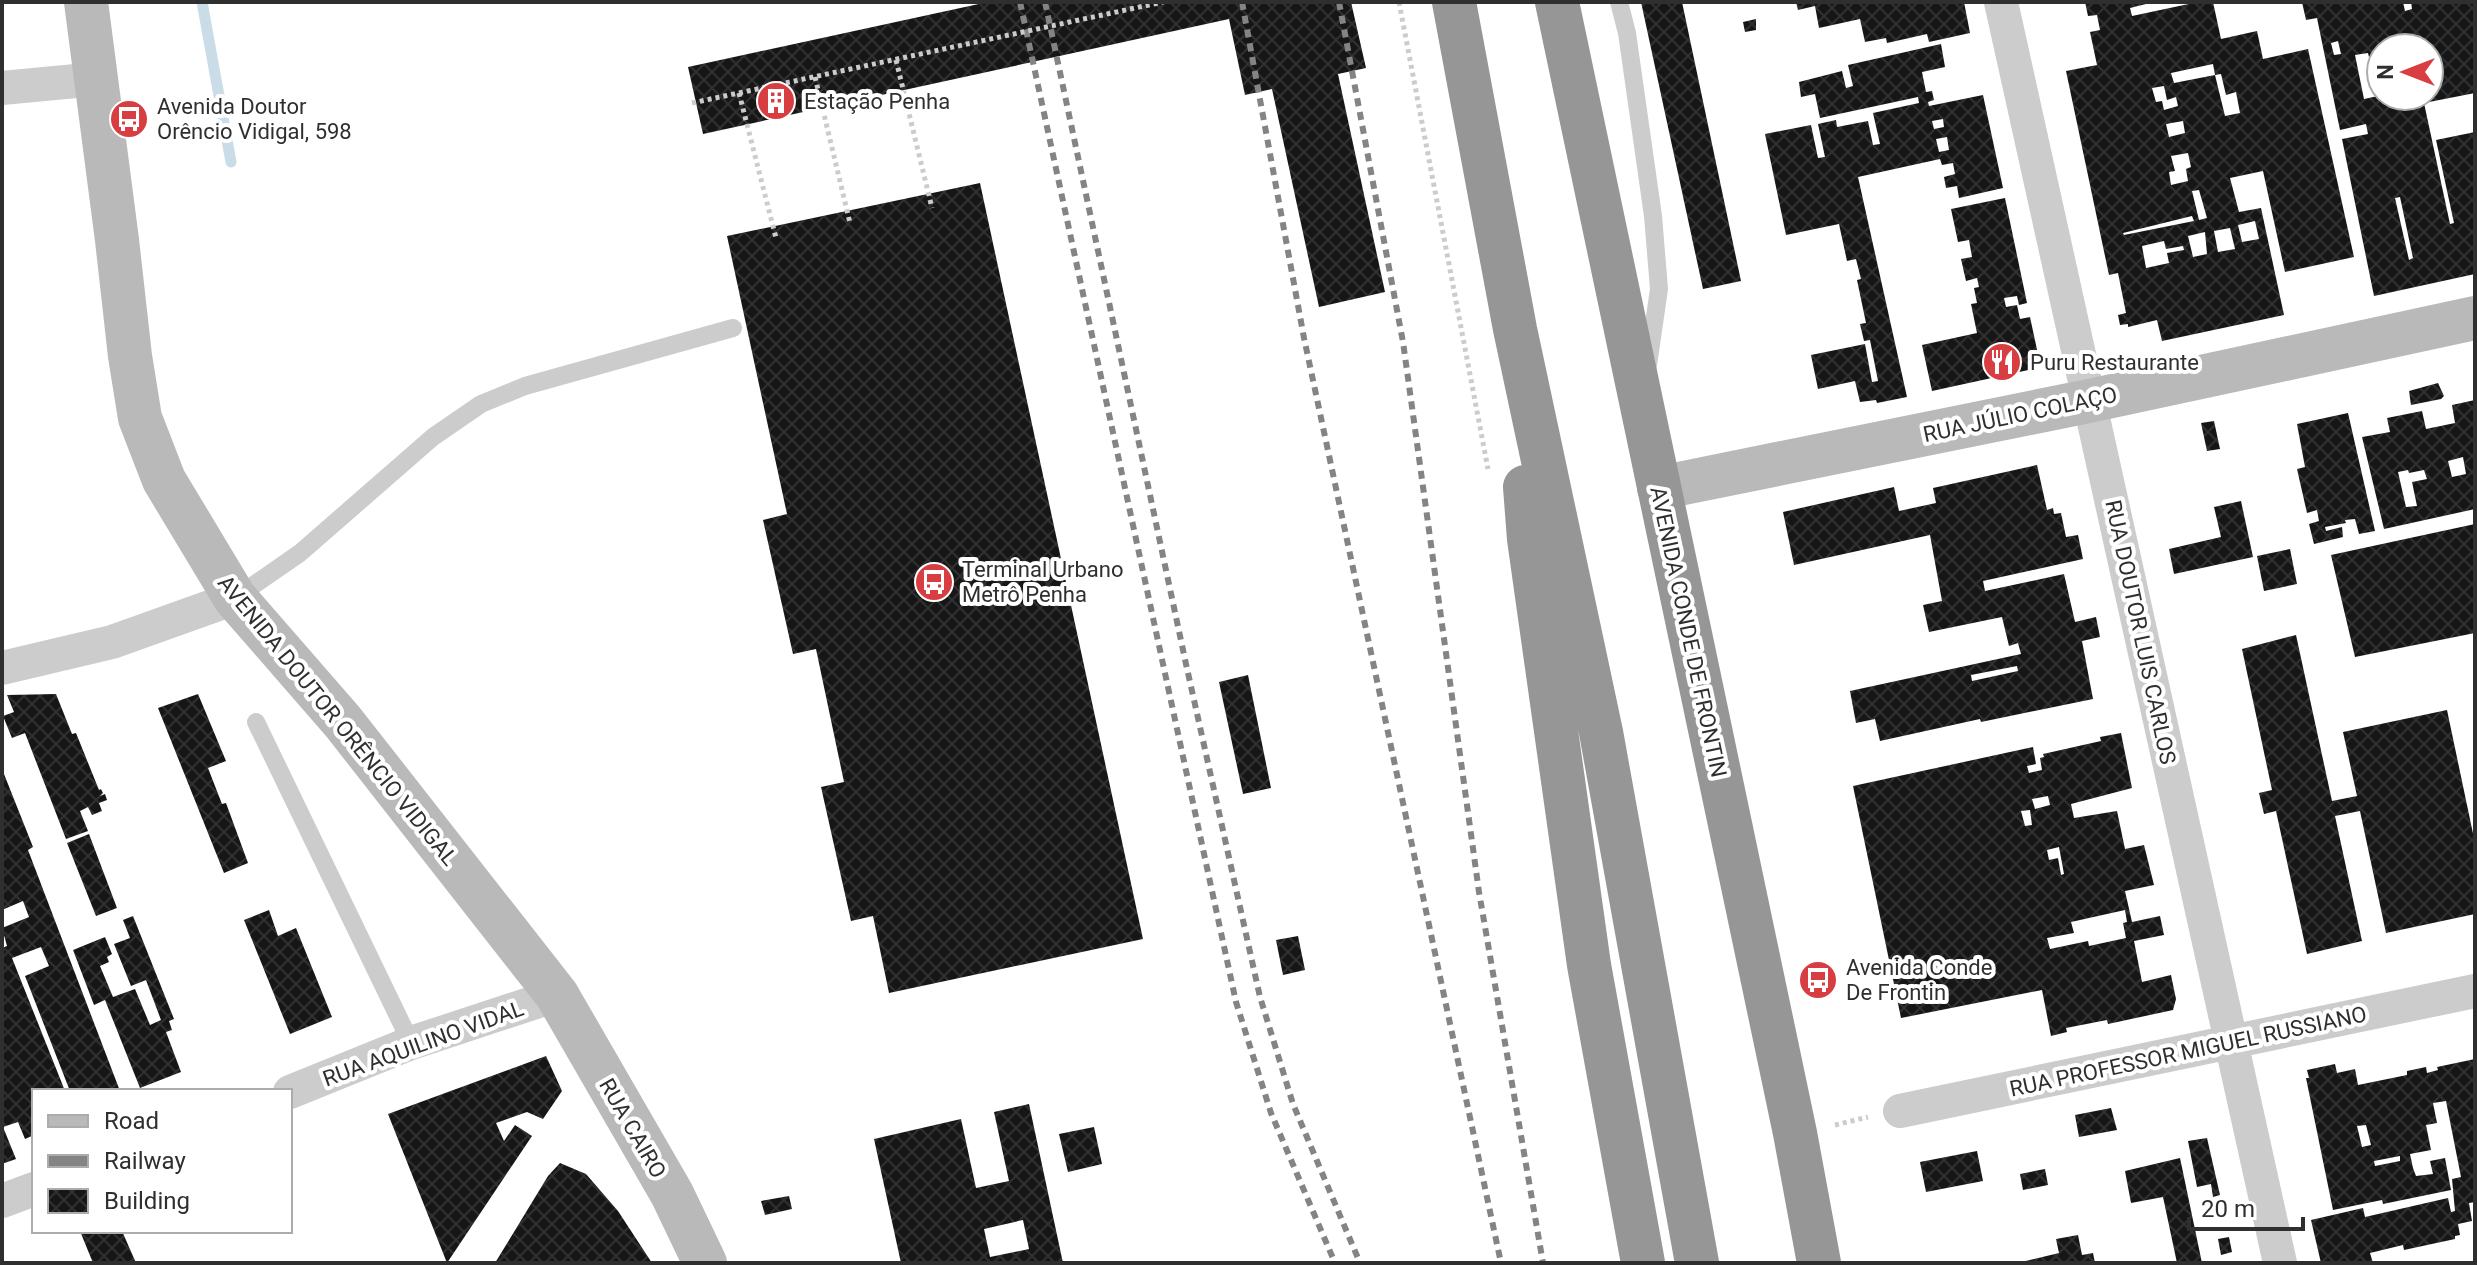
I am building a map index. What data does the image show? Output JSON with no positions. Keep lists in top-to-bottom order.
{
  "streets": {
    "highway": ["AVENIDA CONDE DE FRONTIN"],
    "street": [
      "RUA JÚLIO COLAÇO",
      "RUA DOUTOR LUIS CARLOS",
      "AVENIDA DOUTOR ORÊNCIO VIDIGAL",
      "RUA AQUILINO VIDAL",
      "RUA PROFESSOR MIGUEL RUSSIANO",
      "RUA CAIRO"
    ]
  },
  "crossings": [
    ["RUA JÚLIO COLAÇO", "AVENIDA CONDE DE FRONTIN"],
    ["RUA JÚLIO COLAÇO", "RUA DOUTOR LUIS CARLOS"],
    ["RUA DOUTOR LUIS CARLOS", "RUA PROFESSOR MIGUEL RUSSIANO"],
    ["AVENIDA DOUTOR ORÊNCIO VIDIGAL", "RUA AQUILINO VIDAL"],
    ["AVENIDA DOUTOR ORÊNCIO VIDIGAL", "RUA CAIRO"],
    ["RUA AQUILINO VIDAL", "RUA CAIRO"]
  ],
  "places": {
    "building": ["Estação Penha"],
    "bus stop": ["Avenida Doutor Orêncio Vidigal, 598", "Terminal Urbano Metrô Penha", "Avenida Conde De Frontin"],
    "restaurant": ["Puru Restaurante"]
  },
  "legend": ["Road", "Railway", "Building"],
  "scale_bar": "20 m",
  "north": "left"
}
